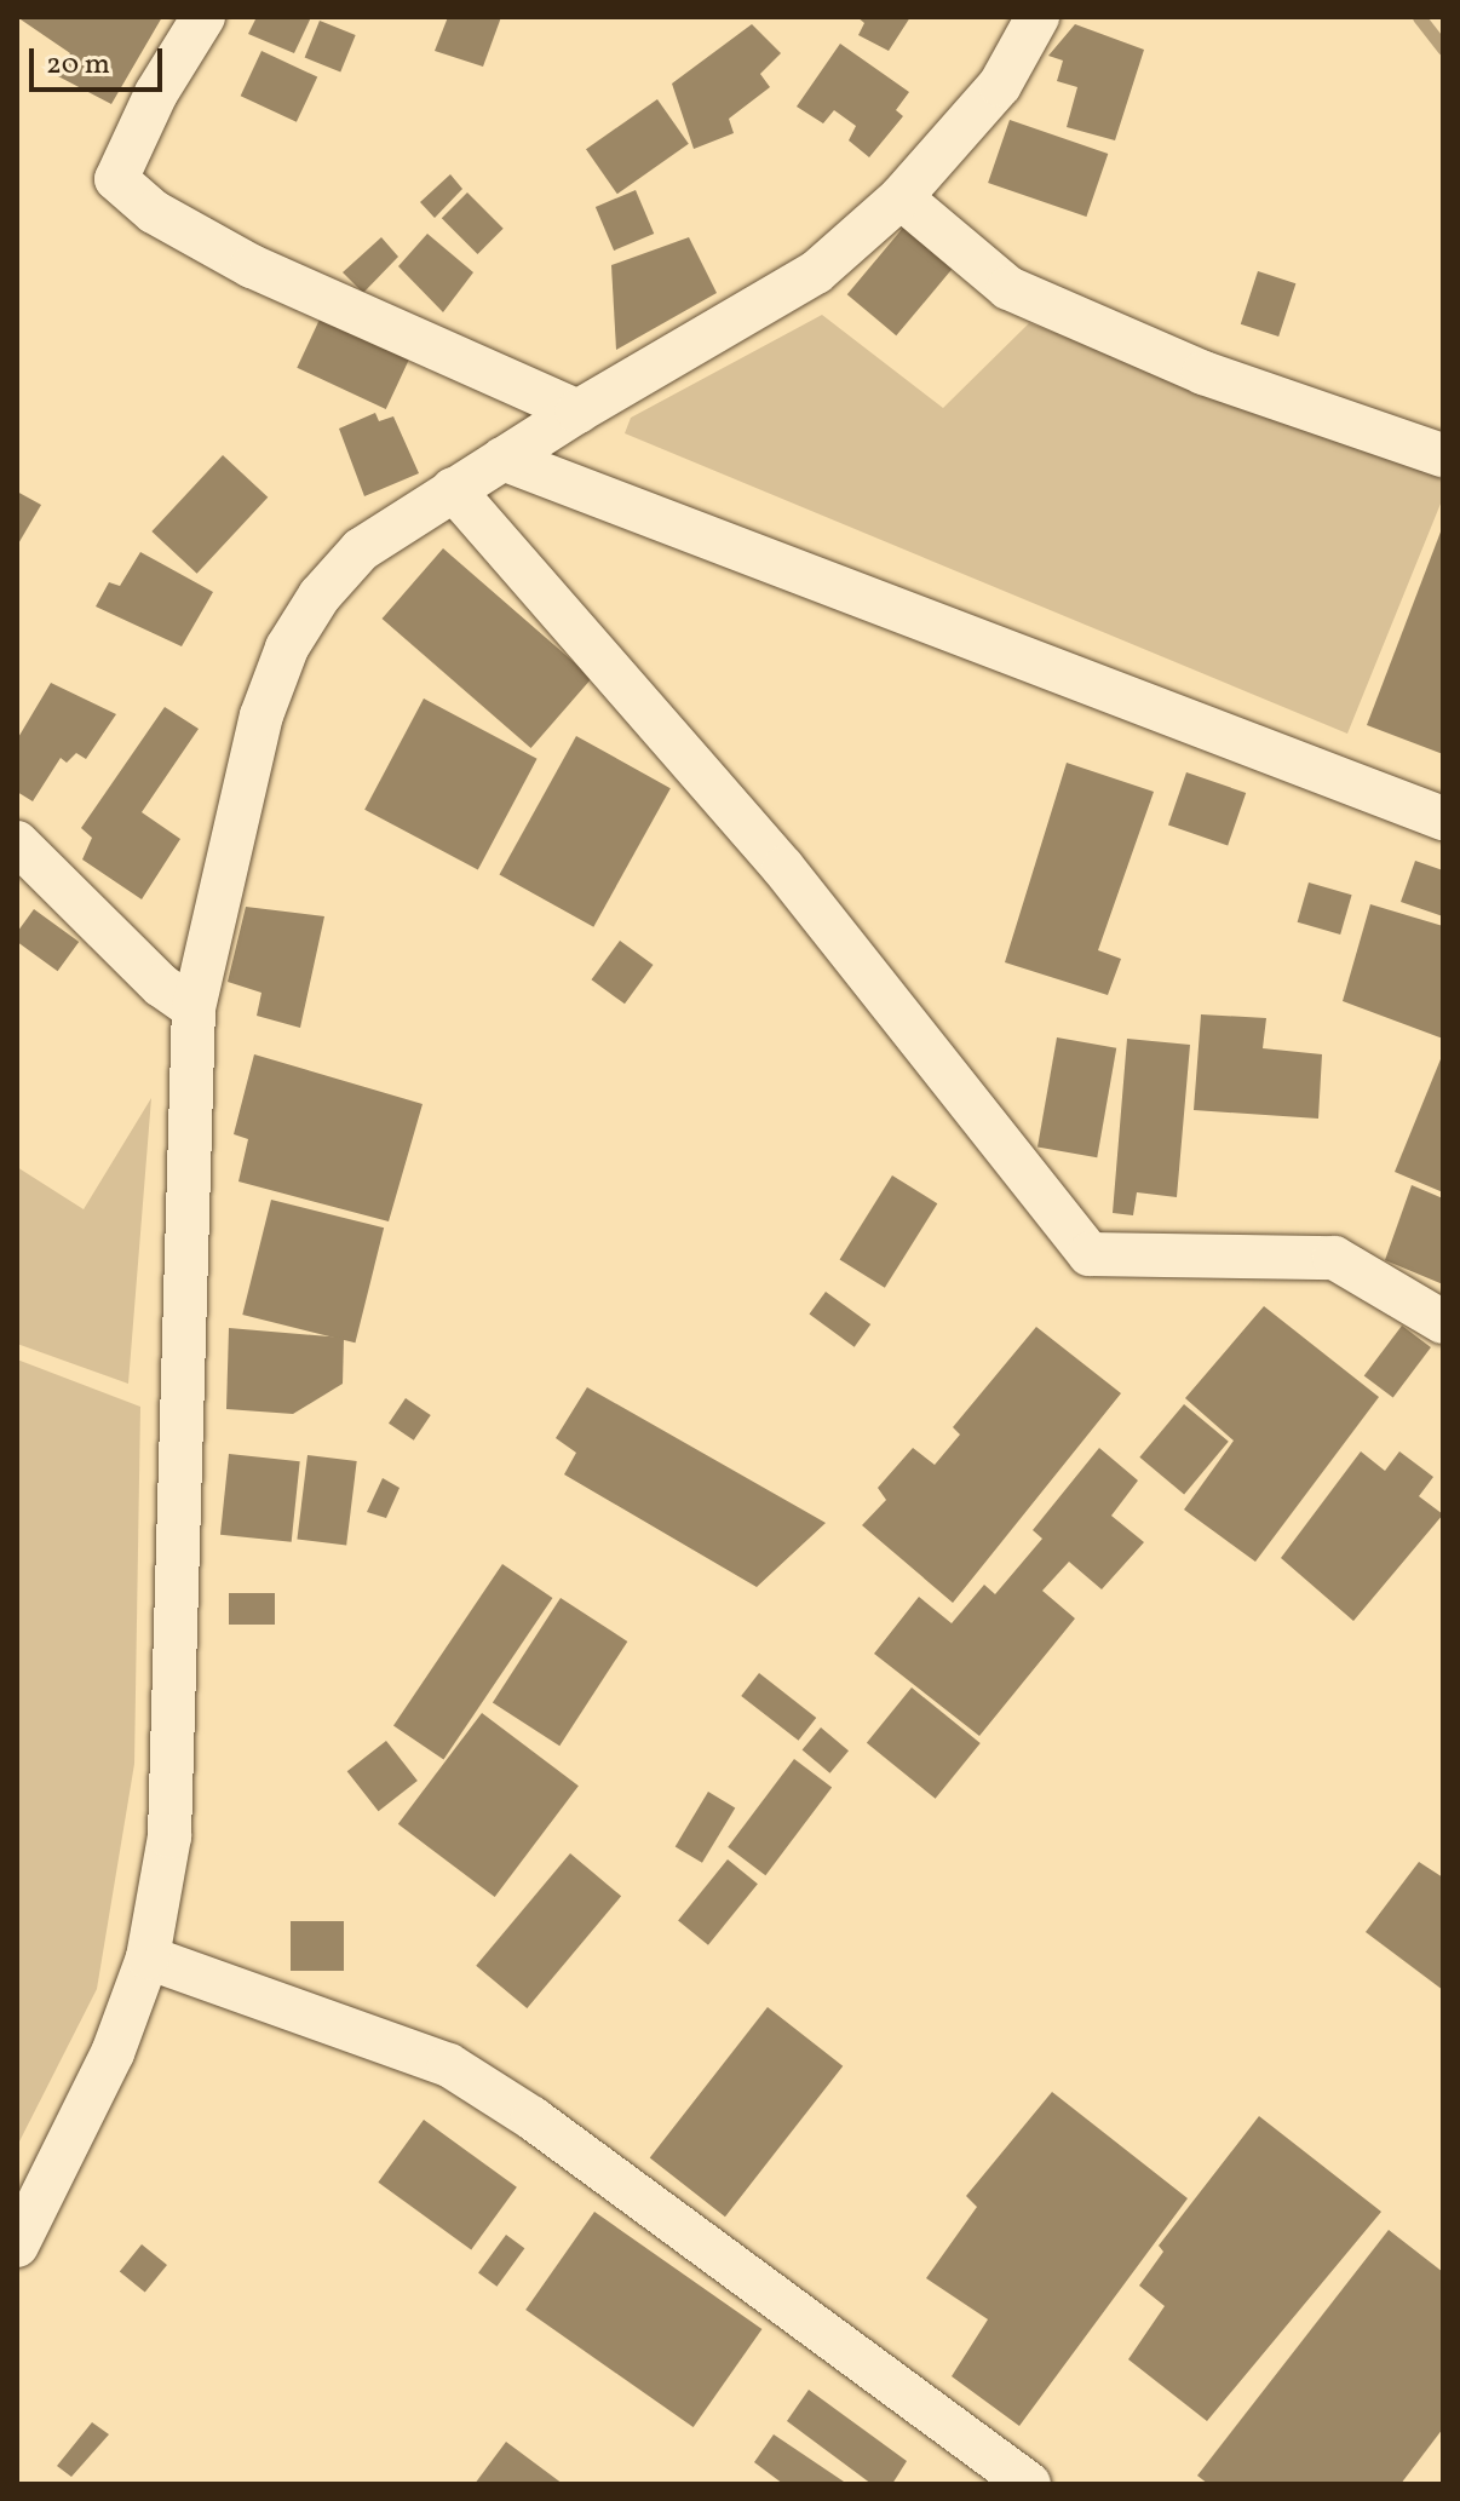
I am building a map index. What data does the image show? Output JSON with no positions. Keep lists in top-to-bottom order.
{
  "scale_bar": "20 m"
}
